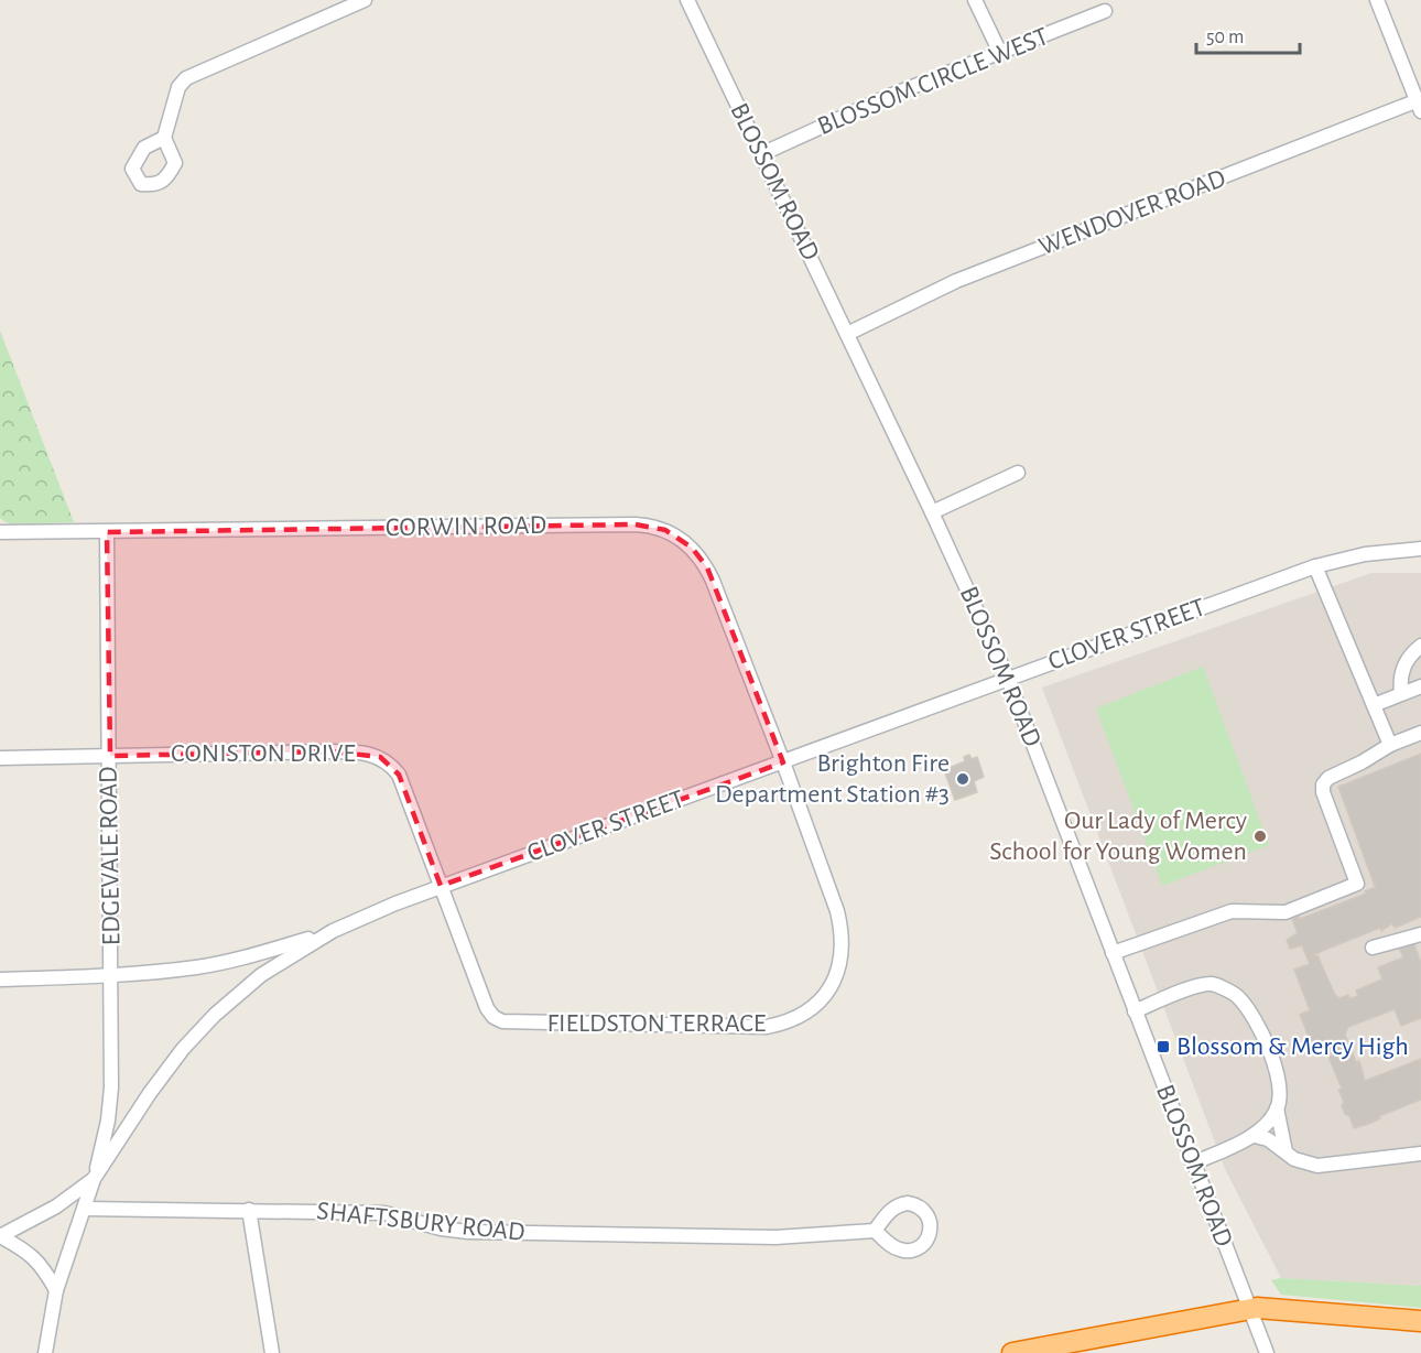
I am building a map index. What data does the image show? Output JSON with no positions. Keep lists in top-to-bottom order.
{
  "streets": {
    "street": [
      "BLOSSOM CIRCLE WEST",
      "BLOSSOM ROAD",
      "WENDOVER ROAD",
      "CORWIN ROAD",
      "CLOVER STREET",
      "CONISTON DRIVE",
      "EDGEVALE ROAD",
      "FIELDSTON TERRACE",
      "SHAFTSBURY ROAD"
    ]
  },
  "crossings": [
    ["BLOSSOM CIRCLE WEST", "BLOSSOM ROAD"],
    ["BLOSSOM ROAD", "WENDOVER ROAD"],
    ["BLOSSOM ROAD", "CLOVER STREET"],
    ["CORWIN ROAD", "CLOVER STREET"],
    ["CORWIN ROAD", "EDGEVALE ROAD"],
    ["CORWIN ROAD", "FIELDSTON TERRACE"],
    ["CLOVER STREET", "CONISTON DRIVE"],
    ["CLOVER STREET", "EDGEVALE ROAD"],
    ["CLOVER STREET", "FIELDSTON TERRACE"],
    ["CLOVER STREET", "SHAFTSBURY ROAD"],
    ["CONISTON DRIVE", "EDGEVALE ROAD"],
    ["CONISTON DRIVE", "FIELDSTON TERRACE"]
  ],
  "places": {
    "other": ["Brighton Fire Department Station #3", "Our Lady of Mercy School for Young Women"],
    "transit": ["Blossom & Mercy High"]
  },
  "scale_bar": "50 m"
}
